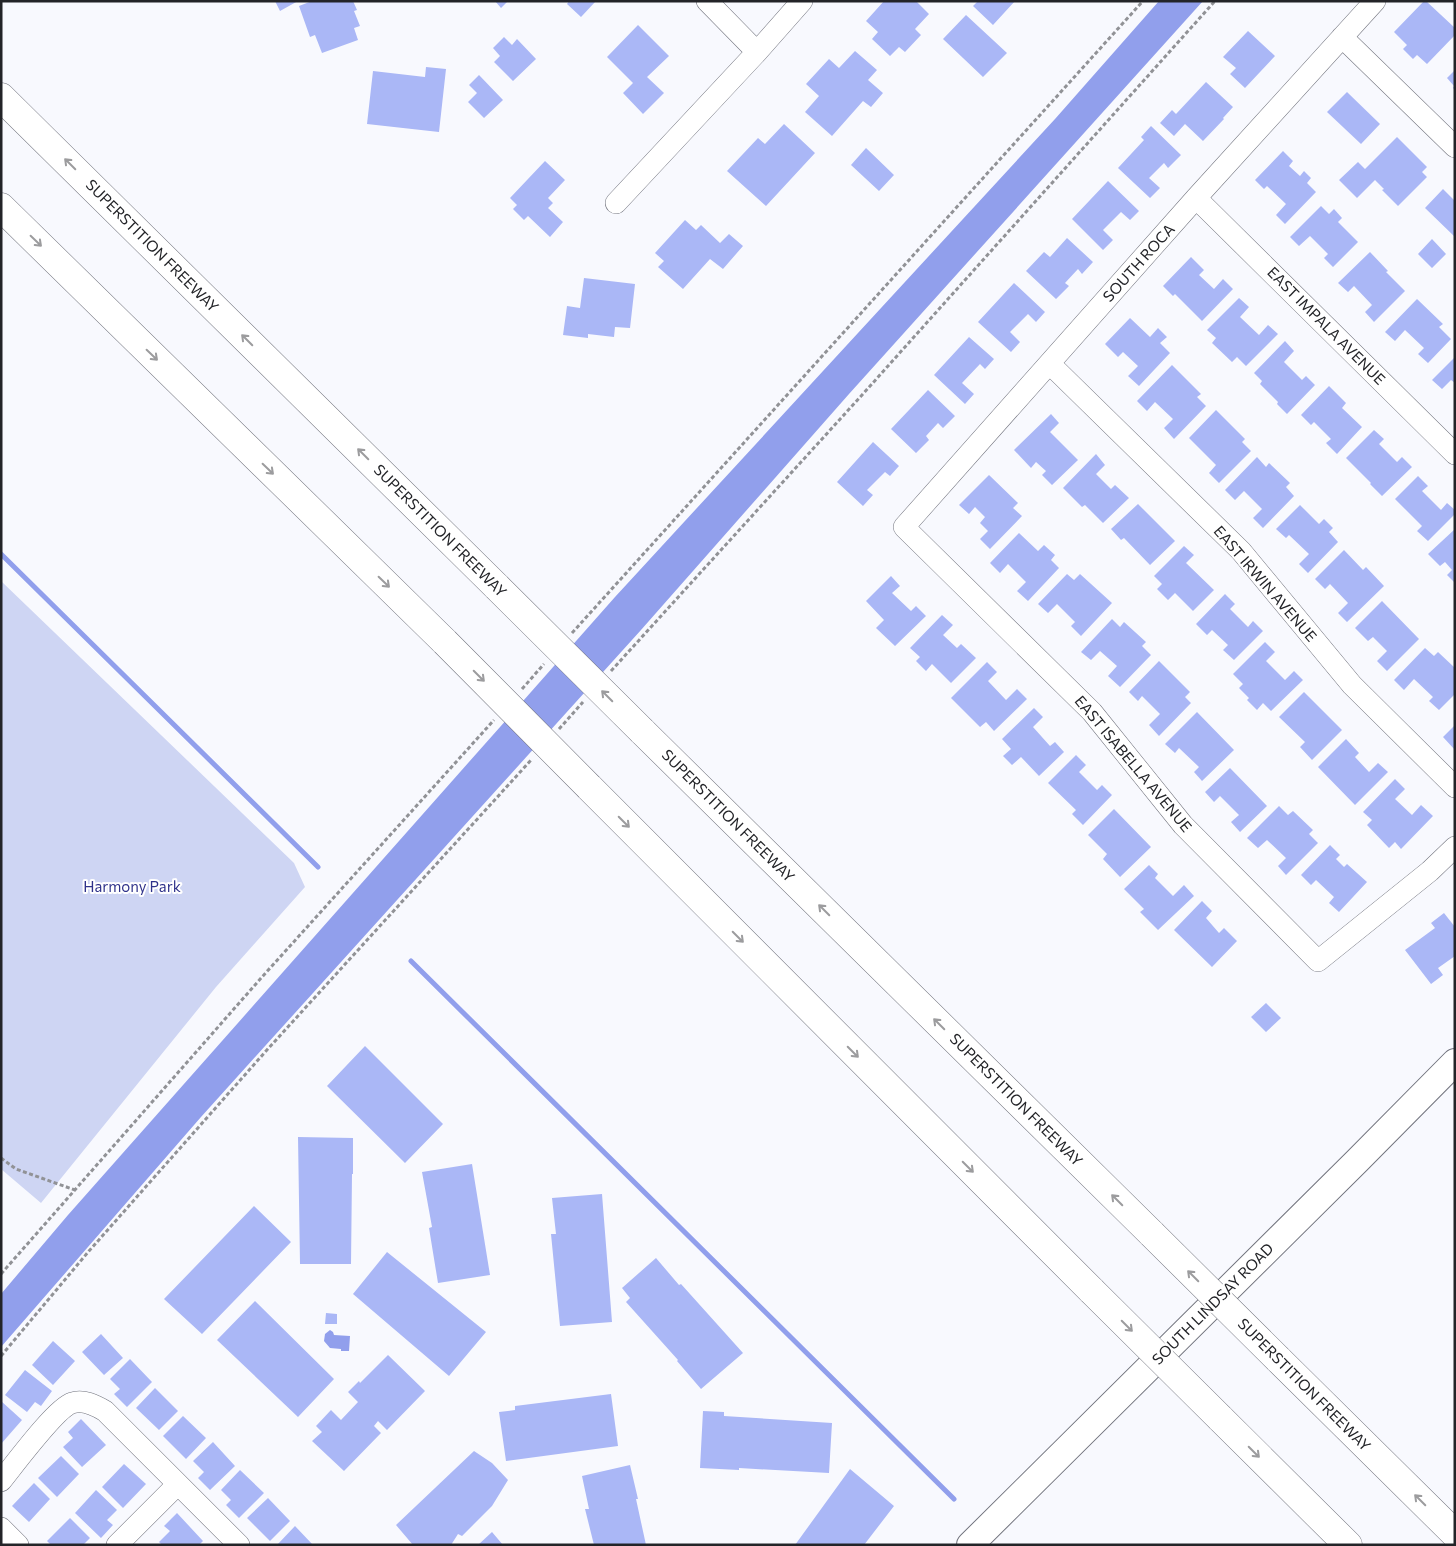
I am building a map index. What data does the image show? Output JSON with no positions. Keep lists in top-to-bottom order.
{
  "streets": {
    "highway": ["SUPERSTITION FREEWAY"],
    "main road": ["SOUTH LINDSAY ROAD"],
    "street": [
      "SOUTH ROCA",
      "EAST IMPALA AVENUE",
      "EAST IRWIN AVENUE",
      "EAST ISABELLA AVENUE"
    ]
  },
  "crossings": [
    ["SOUTH ROCA", "EAST IMPALA AVENUE"],
    ["SOUTH ROCA", "EAST IRWIN AVENUE"],
    ["SOUTH ROCA", "EAST ISABELLA AVENUE"]
  ],
  "parks": ["Harmony Park"]
}
